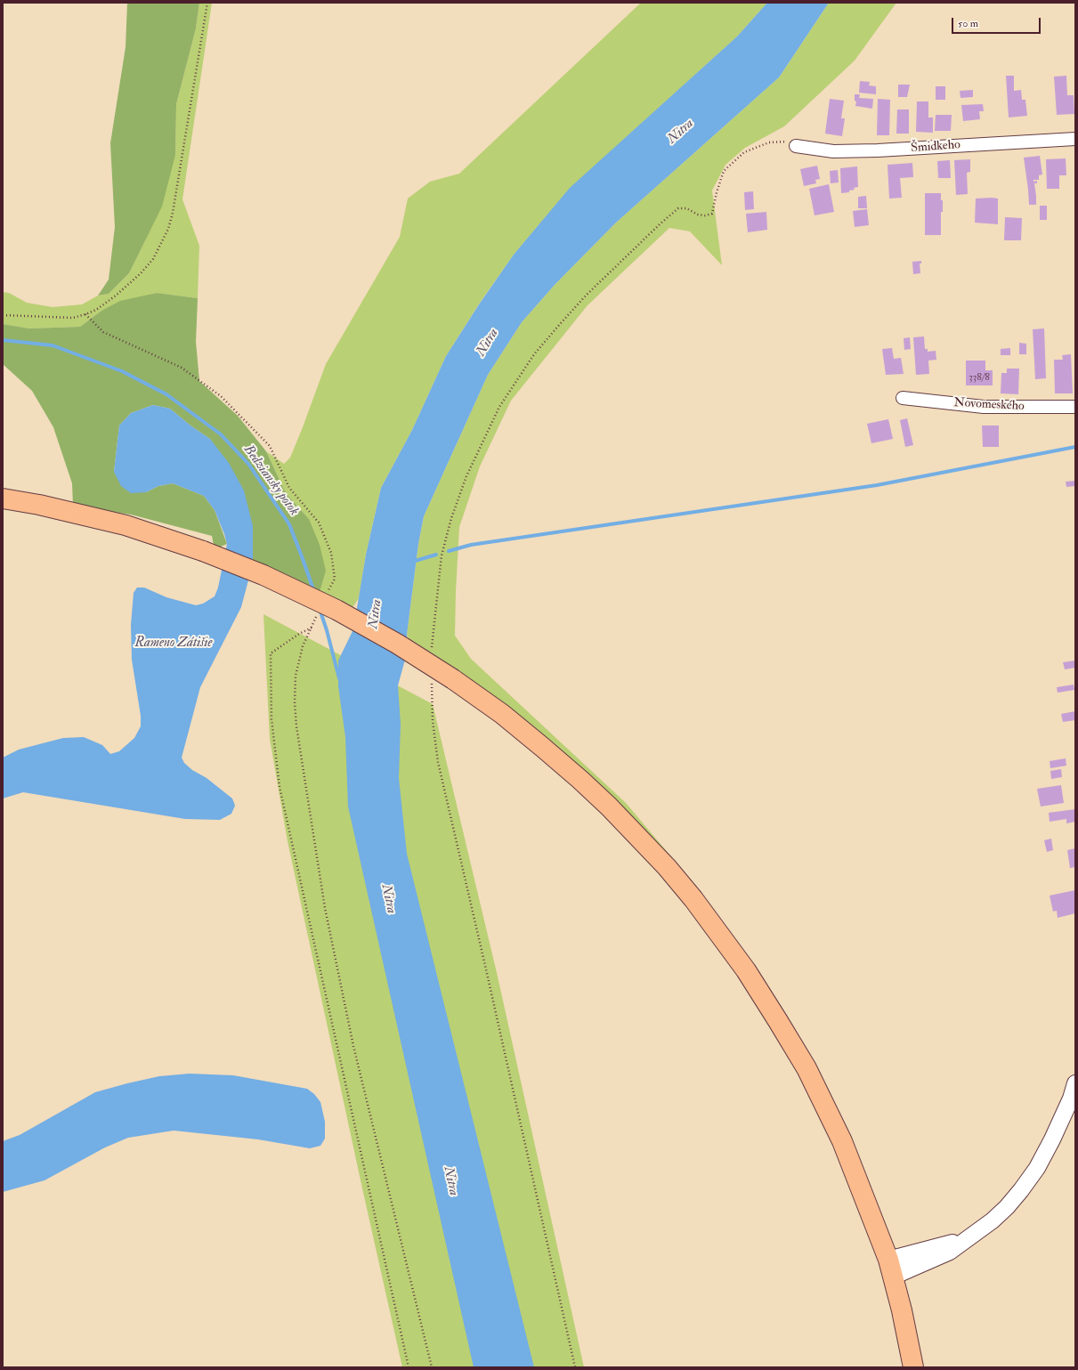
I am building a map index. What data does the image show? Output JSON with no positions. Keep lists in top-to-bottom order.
{
  "streets": {
    "street": ["Šmidkeho", "Novomeského"]
  },
  "water": ["Nitra", "Bedziansky potok", "Rameno Zátišie"],
  "house_numbers": ["338/8"],
  "scale_bar": "50 m"
}
